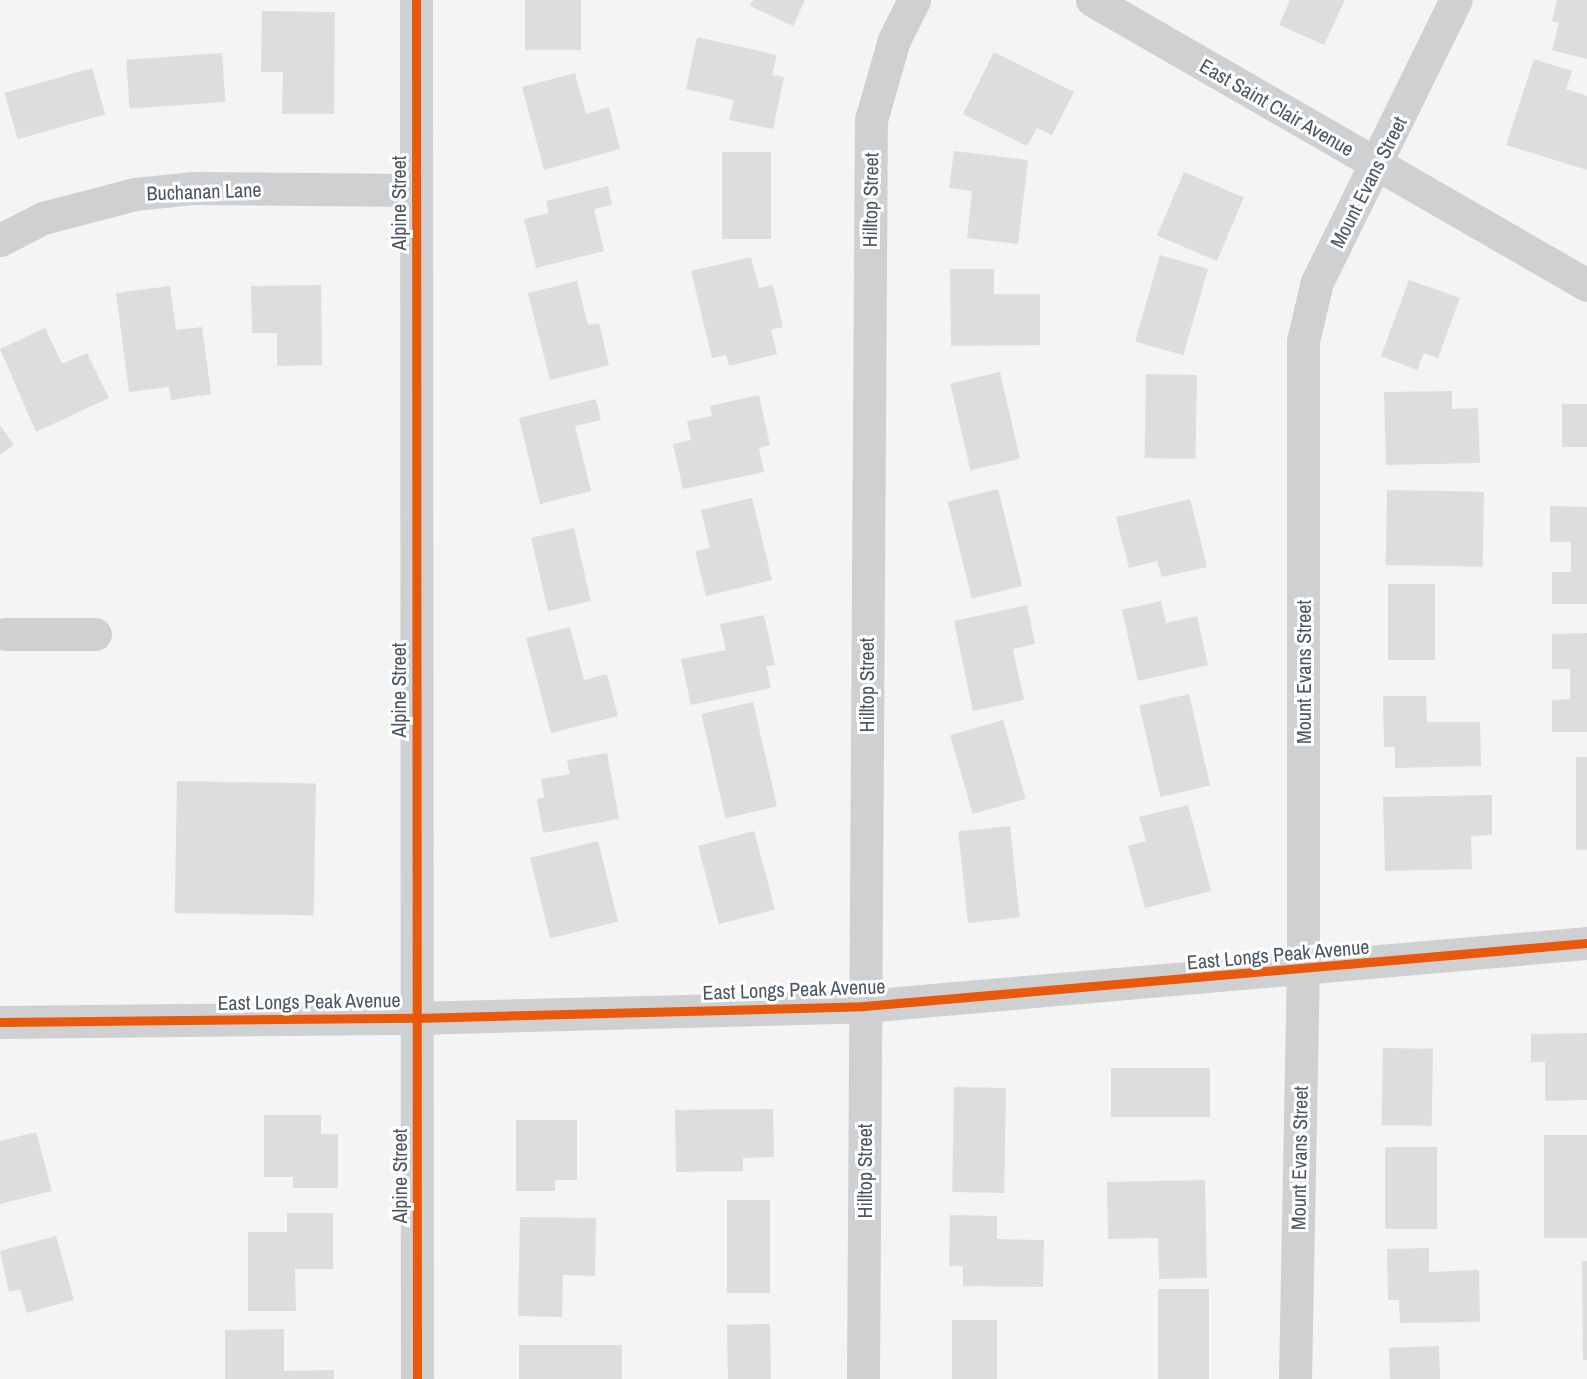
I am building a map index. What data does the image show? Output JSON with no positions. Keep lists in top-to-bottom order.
{
  "streets": {
    "street": [
      "East Saint Clair Avenue",
      "Mount Evans Street",
      "Buchanan Lane",
      "Hilltop Street",
      "Alpine Street",
      "East Longs Peak Avenue"
    ]
  },
  "crossings": [
    ["East Saint Clair Avenue", "Mount Evans Street"],
    ["Mount Evans Street", "East Longs Peak Avenue"],
    ["Buchanan Lane", "Alpine Street"],
    ["Hilltop Street", "East Longs Peak Avenue"],
    ["Alpine Street", "East Longs Peak Avenue"]
  ]
}
